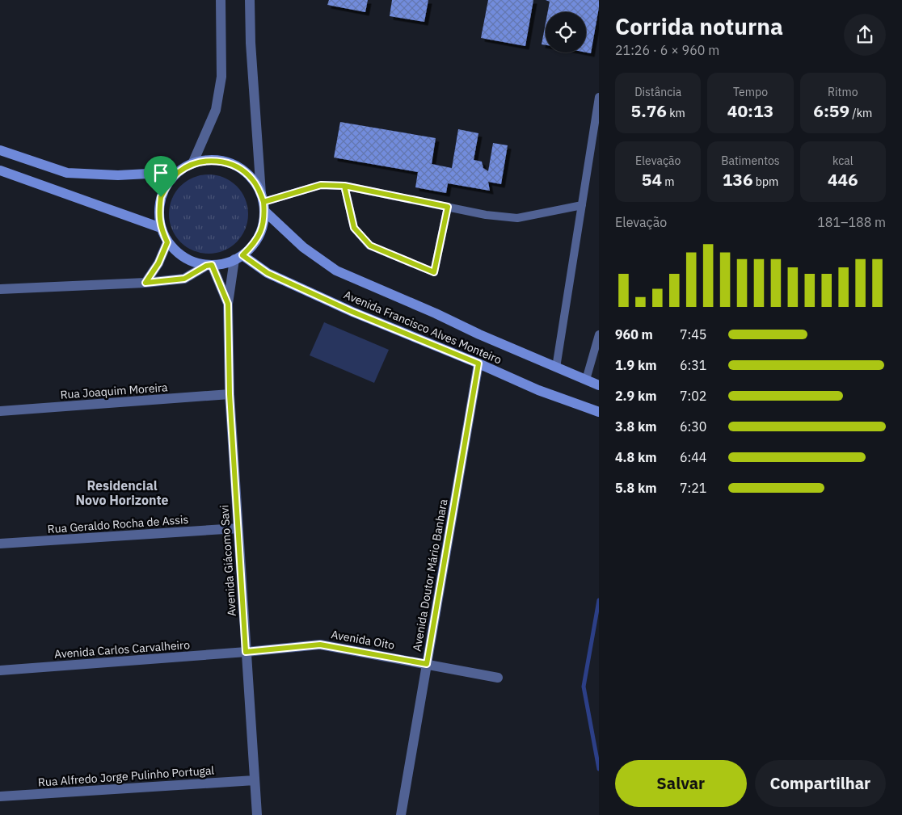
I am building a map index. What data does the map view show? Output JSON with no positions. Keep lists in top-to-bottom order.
{
  "streets": {
    "main road": ["Avenida Francisco Alves Monteiro"],
    "street": [
      "Rua Joaquim Moreira",
      "Rua Geraldo Rocha de Assis",
      "Avenida Giácomo Savi",
      "Avenida Doutor Mário Banhara",
      "Avenida Oito",
      "Avenida Carlos Carvalheiro",
      "Rua Alfredo Jorge Pulinho Portugal"
    ]
  },
  "crossings": [
    ["Avenida Francisco Alves Monteiro", "Avenida Giácomo Savi"],
    ["Avenida Francisco Alves Monteiro", "Avenida Doutor Mário Banhara"],
    ["Rua Joaquim Moreira", "Avenida Giácomo Savi"],
    ["Rua Geraldo Rocha de Assis", "Avenida Giácomo Savi"],
    ["Avenida Giácomo Savi", "Avenida Oito"],
    ["Avenida Giácomo Savi", "Avenida Carlos Carvalheiro"],
    ["Avenida Giácomo Savi", "Rua Alfredo Jorge Pulinho Portugal"],
    ["Avenida Doutor Mário Banhara", "Avenida Oito"],
    ["Avenida Oito", "Avenida Carlos Carvalheiro"]
  ],
  "districts": ["Residencial Novo Horizonte"],
  "page": {
    "heading": ["Corrida noturna", "21:26 · 6 × 960 m"],
    "stats": [
      ["Distância", "5.76 km"],
      ["Tempo", "40:13"],
      ["Ritmo", "6:59 /km"],
      ["Elevação", "54 m"],
      ["Batimentos", "136 bpm"],
      ["kcal", "446"]
    ],
    "chart": ["Elevação", "181–188 m"],
    "list": [
      {
        "name": "960 m",
        "note": "7:45"
      },
      {
        "name": "1.9 km",
        "note": "6:31"
      },
      {
        "name": "2.9 km",
        "note": "7:02"
      },
      {
        "name": "3.8 km",
        "note": "6:30"
      },
      {
        "name": "4.8 km",
        "note": "6:44"
      },
      {
        "name": "5.8 km",
        "note": "7:21"
      }
    ],
    "buttons": ["Salvar", "Compartilhar"]
  }
}
